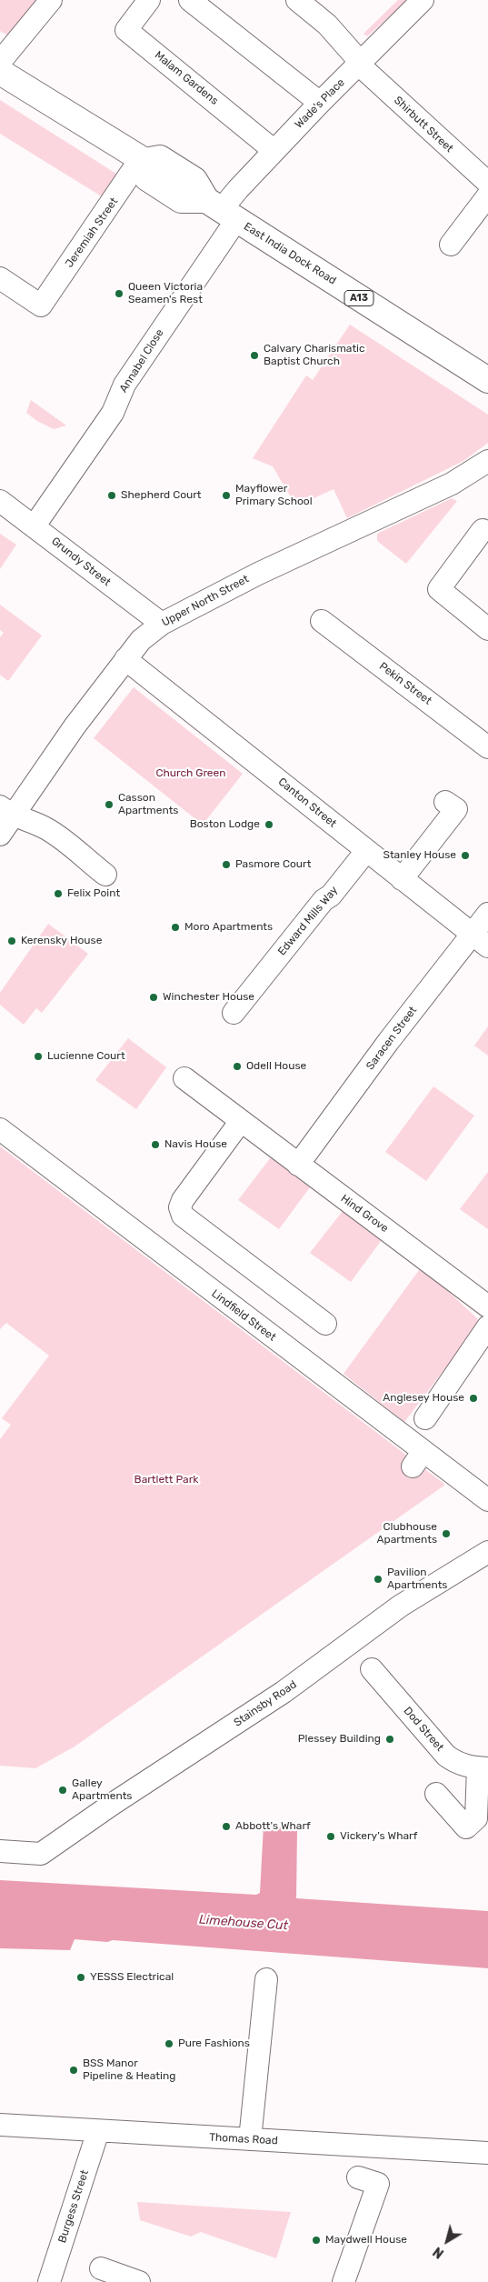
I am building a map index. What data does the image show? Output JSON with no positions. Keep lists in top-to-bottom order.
{
  "streets": {
    "highway": ["East India Dock Road", "A13"],
    "street": [
      "Malam Gardens",
      "Wade's Place",
      "Shirbutt Street",
      "Jeremiah Street",
      "Annabel Close",
      "Grundy Street",
      "Upper North Street",
      "Pekin Street",
      "Canton Street",
      "Edward Mills Way",
      "Saracen Street",
      "Hind Grove",
      "Lindfield Street",
      "Stainsby Road",
      "Dod Street",
      "Thomas Road",
      "Burgess Street"
    ]
  },
  "crossings": [
    ["Malam Gardens", "Wade's Place"],
    ["Wade's Place", "Shirbutt Street"],
    ["Wade's Place", "East India Dock Road"],
    ["Wade's Place", "Annabel Close"],
    ["East India Dock Road", "Annabel Close"],
    ["Annabel Close", "Grundy Street"],
    ["Grundy Street", "Upper North Street"],
    ["Upper North Street", "Canton Street"],
    ["Canton Street", "Edward Mills Way"],
    ["Canton Street", "Saracen Street"],
    ["Saracen Street", "Hind Grove"],
    ["Thomas Road", "Burgess Street"]
  ],
  "water": ["Limehouse Cut"],
  "parks": ["Church Green", "Bartlett Park"],
  "places": [
    "Queen Victoria Seamen's Rest",
    "Calvary Charismatic Baptist Church",
    "Shepherd Court",
    "Mayflower Primary School",
    "Casson Apartments",
    "Boston Lodge",
    "Stanley House",
    "Pasmore Court",
    "Felix Point",
    "Moro Apartments",
    "Kerensky House",
    "Winchester House",
    "Lucienne Court",
    "Odell House",
    "Navis House",
    "Anglesey House",
    "Clubhouse Apartments",
    "Pavilion Apartments",
    "Plessey Building",
    "Galley Apartments",
    "Abbott's Wharf",
    "Vickery's Wharf",
    "YESSS Electrical",
    "Pure Fashions",
    "BSS Manor Pipeline & Heating",
    "Maydwell House"
  ],
  "north": "bottom left"
}
